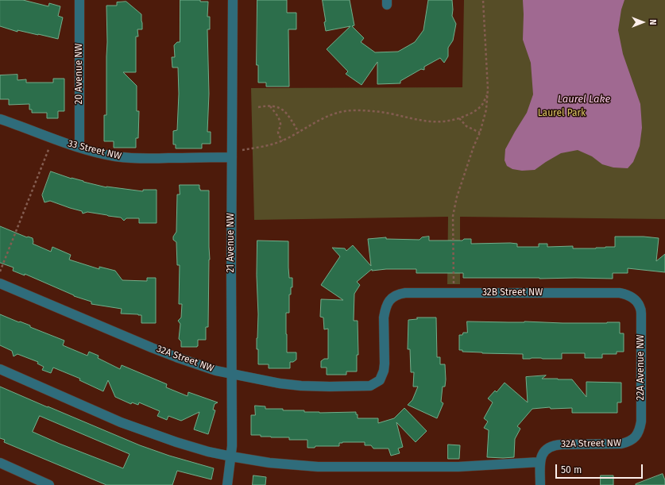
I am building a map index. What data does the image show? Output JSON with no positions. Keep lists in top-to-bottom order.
{
  "streets": {
    "street": [
      "20 Avenue NW",
      "33 Street NW",
      "21 Avenue NW",
      "32B Street NW",
      "32A Street NW",
      "22A Avenue NW"
    ]
  },
  "crossings": [
    ["20 Avenue NW", "33 Street NW"],
    ["33 Street NW", "21 Avenue NW"],
    ["21 Avenue NW", "32A Street NW"],
    ["32B Street NW", "32A Street NW"],
    ["32B Street NW", "22A Avenue NW"],
    ["32A Street NW", "22A Avenue NW"]
  ],
  "water": ["Laurel Lake"],
  "parks": ["Laurel Park"],
  "scale_bar": "50 m",
  "north": "right"
}
